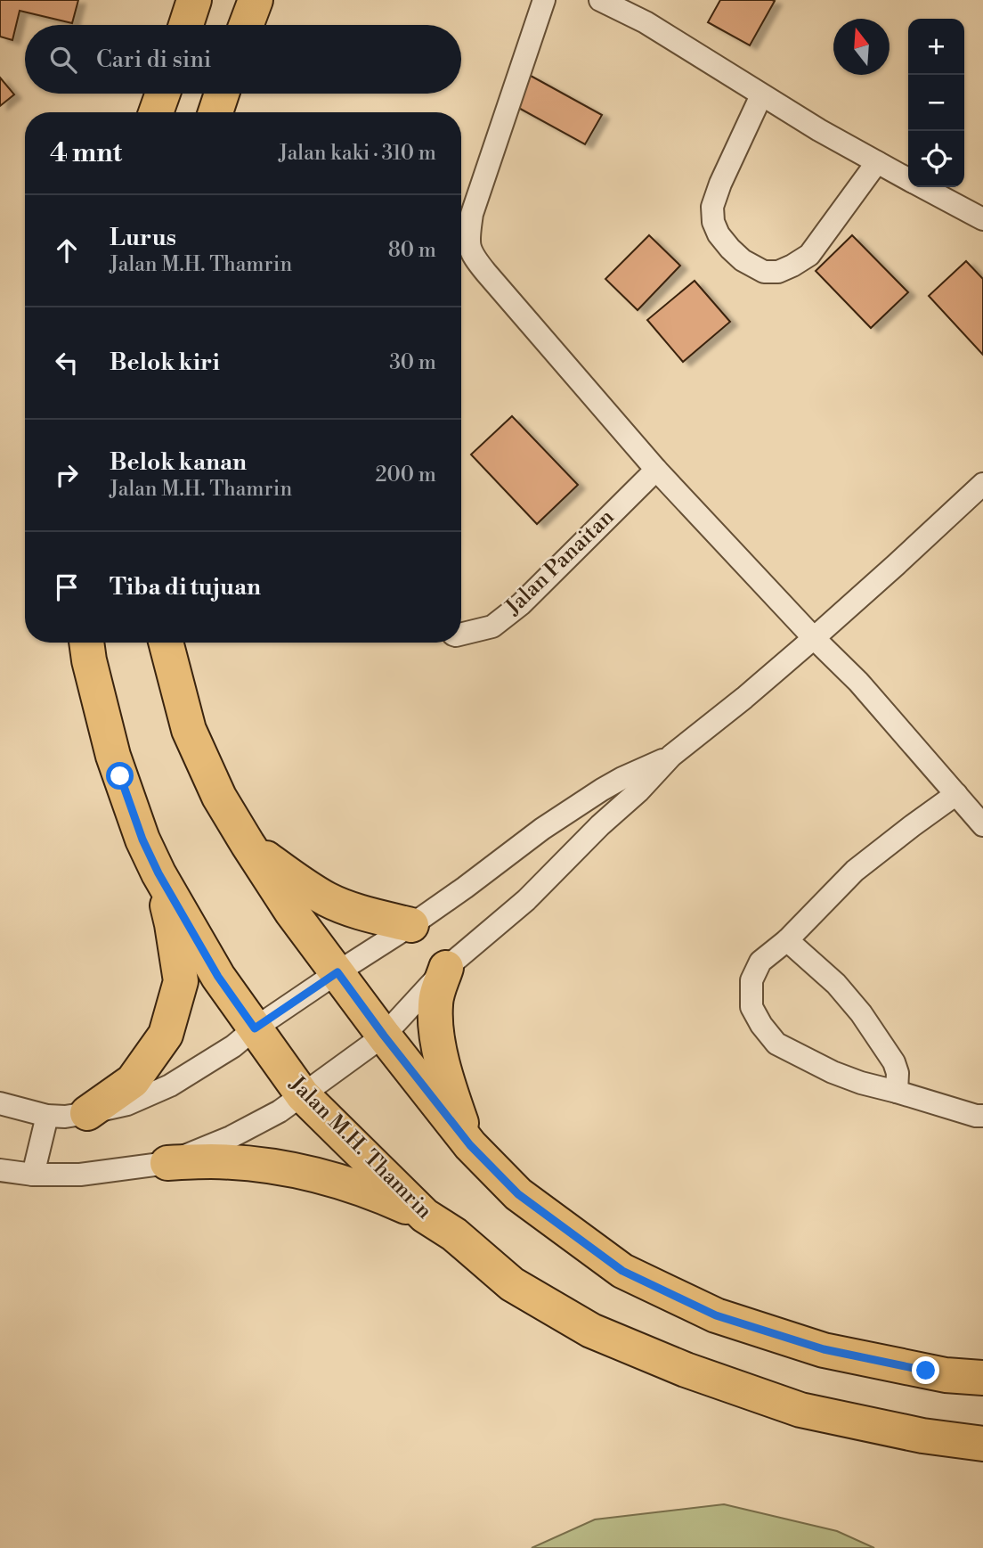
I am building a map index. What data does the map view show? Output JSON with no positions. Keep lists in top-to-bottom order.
{
  "streets": {
    "main road": ["Jalan M.H. Thamrin"],
    "street": ["Jalan Panaitan"]
  },
  "north": "top",
  "page": {
    "map_buttons": ["+", "−"],
    "search": "Cari di sini",
    "heading": ["4 mnt", "Jalan kaki · 310 m"],
    "list": [
      ["Lurus", "Jalan M.H. Thamrin", "80 m"],
      ["Belok kiri", "30 m"],
      ["Belok kanan", "Jalan M.H. Thamrin", "200 m"],
      "Tiba di tujuan"
    ]
  }
}
